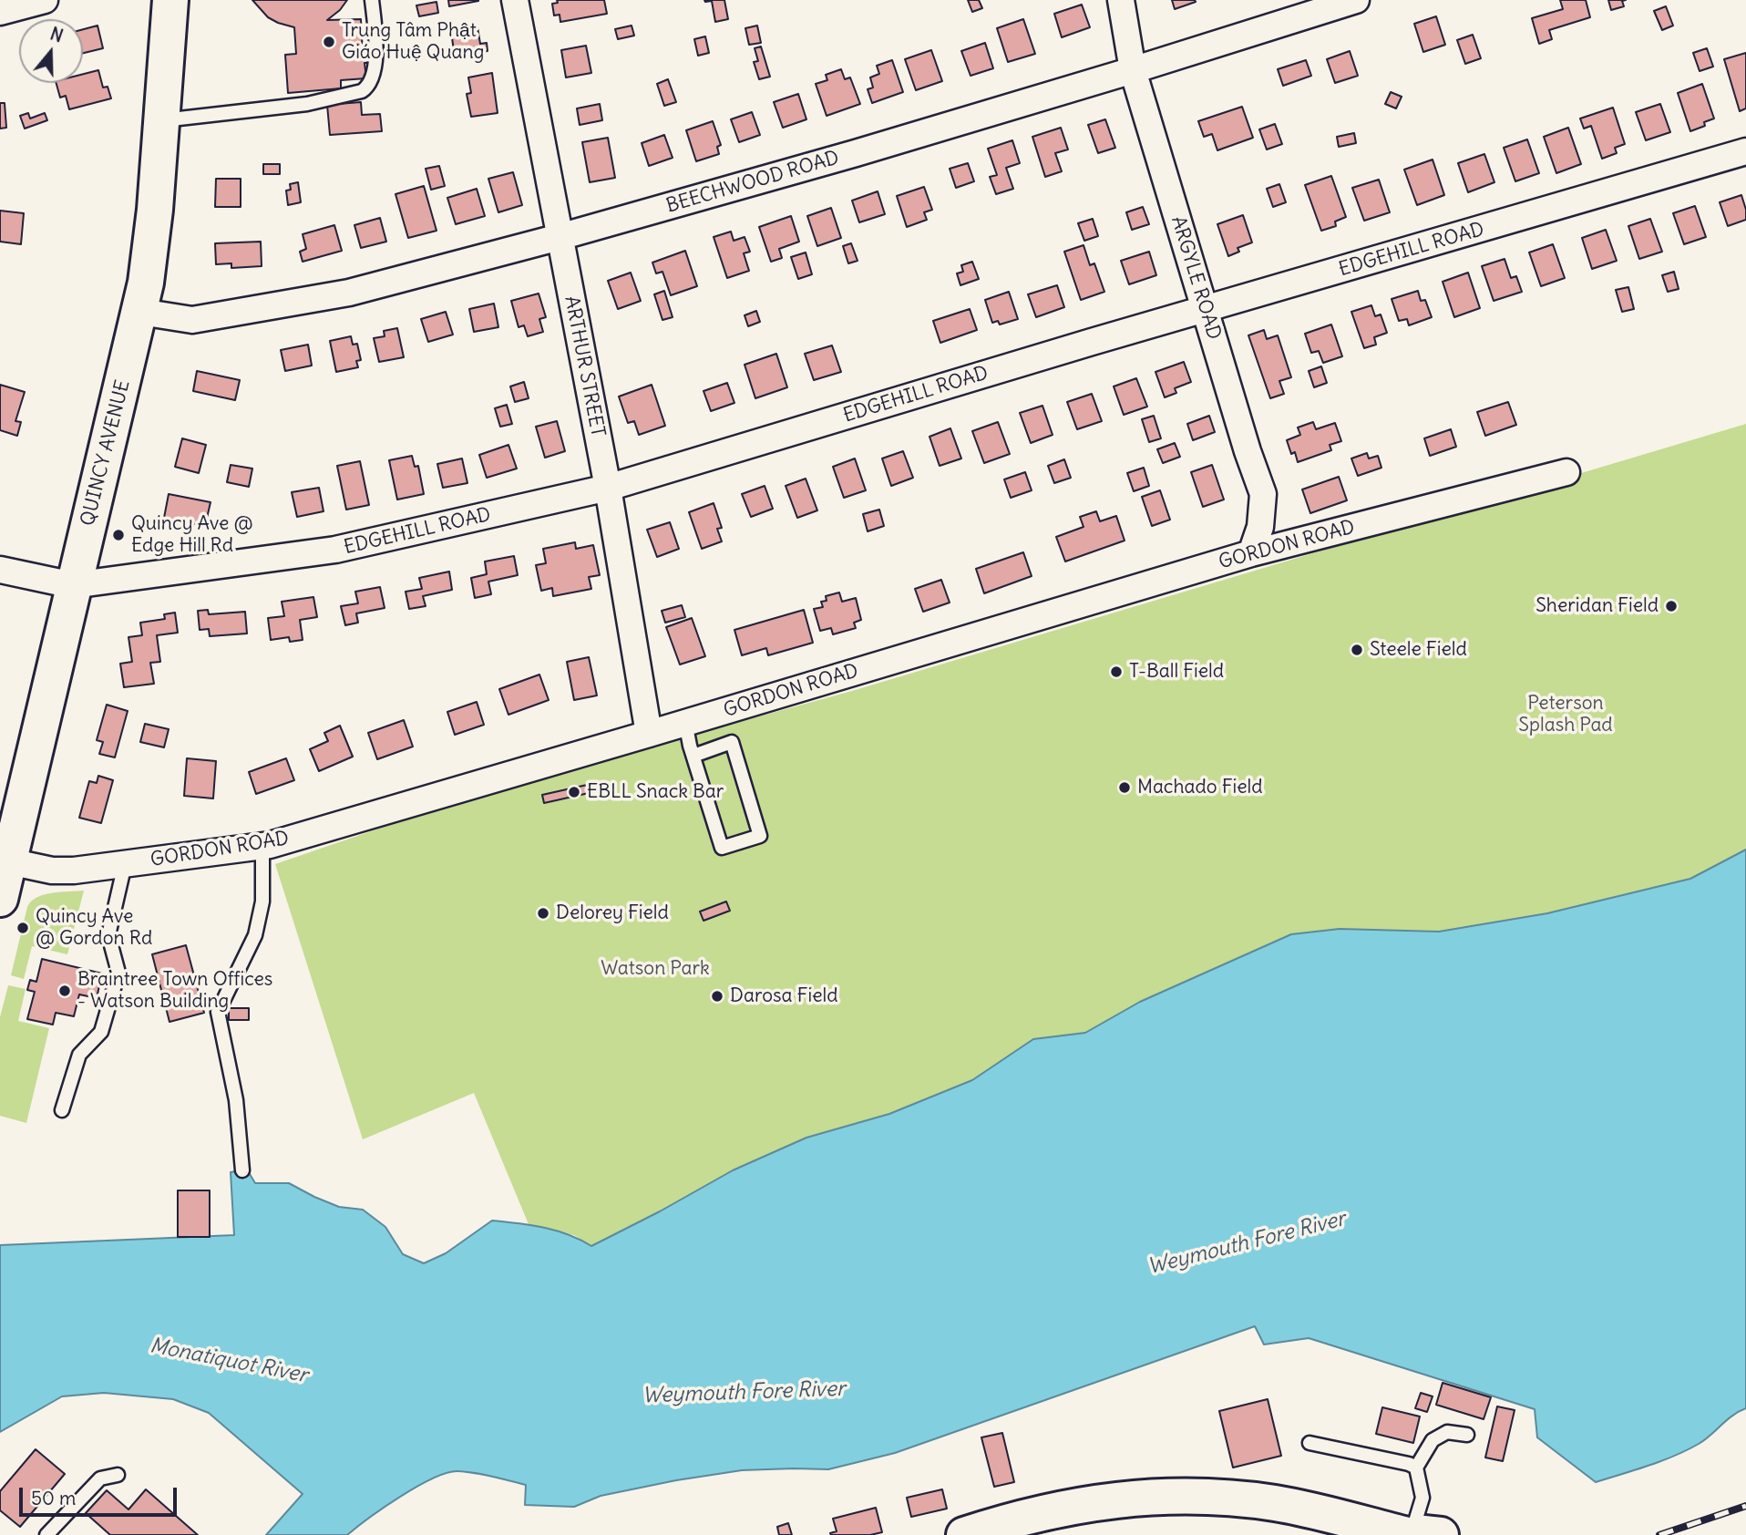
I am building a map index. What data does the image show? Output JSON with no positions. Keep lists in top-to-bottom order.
{
  "streets": {
    "main road": ["QUINCY AVENUE"],
    "street": [
      "BEECHWOOD ROAD",
      "EDGEHILL ROAD",
      "ARGYLE ROAD",
      "ARTHUR STREET",
      "GORDON ROAD"
    ]
  },
  "crossings": [
    ["BEECHWOOD ROAD", "ARGYLE ROAD"],
    ["BEECHWOOD ROAD", "ARTHUR STREET"],
    ["BEECHWOOD ROAD", "QUINCY AVENUE"],
    ["EDGEHILL ROAD", "ARGYLE ROAD"],
    ["EDGEHILL ROAD", "ARTHUR STREET"],
    ["EDGEHILL ROAD", "QUINCY AVENUE"],
    ["ARGYLE ROAD", "GORDON ROAD"],
    ["ARTHUR STREET", "GORDON ROAD"],
    ["QUINCY AVENUE", "GORDON ROAD"]
  ],
  "water": ["Weymouth Fore River", "Monatiquot River"],
  "parks": ["Peterson Splash Pad", "Watson Park"],
  "places": [
    "Trung Tâm Phật Giáo Huệ Quang",
    "Quincy Ave @ Edge Hill Rd",
    "Sheridan Field",
    "Steele Field",
    "T-Ball Field",
    "Machado Field",
    "EBLL Snack Bar",
    "Delorey Field",
    "Quincy Ave @ Gordon Rd",
    "Braintree Town Offices - Watson Building",
    "Darosa Field"
  ],
  "scale_bar": "50 m",
  "north": "top"
}
